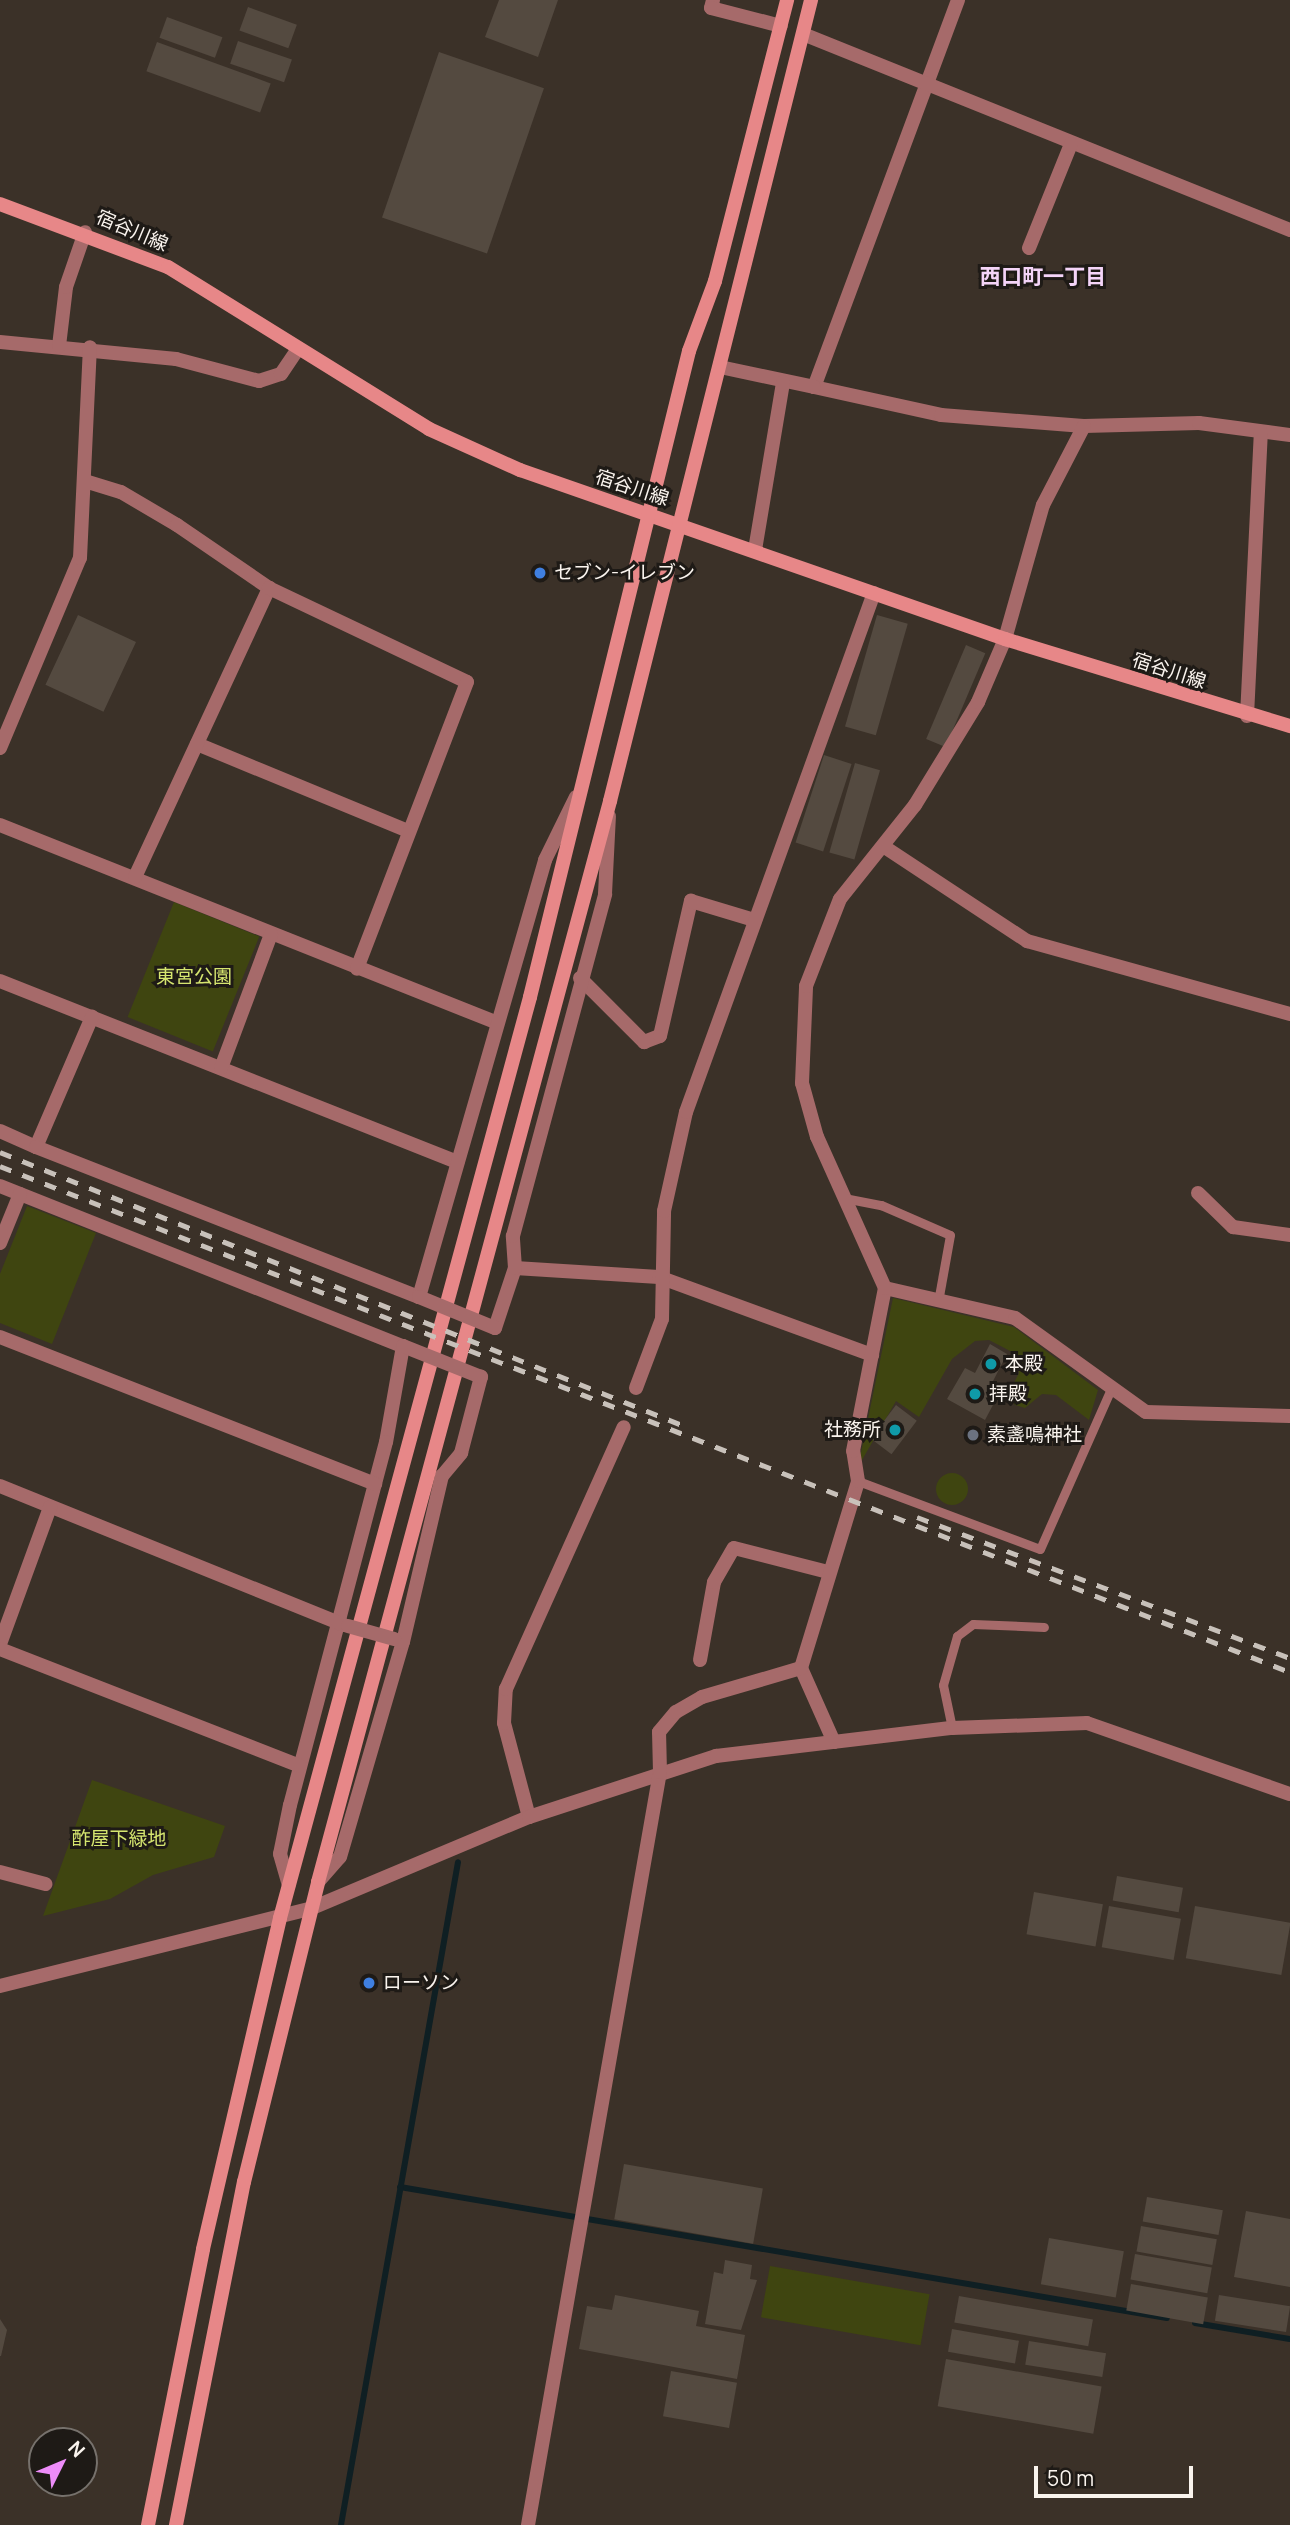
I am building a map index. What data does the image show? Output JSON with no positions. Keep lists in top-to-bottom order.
{
  "streets": {
    "street": ["宿谷川線"]
  },
  "districts": ["西口町一丁目"],
  "parks": ["東宮公園", "酢屋下緑地"],
  "places": [
    "セブン-イレブン",
    "本殿",
    "拝殿",
    "社務所",
    "素盞鳴神社",
    "ローソン"
  ],
  "scale_bar": "50 m",
  "north": "top right"
}
